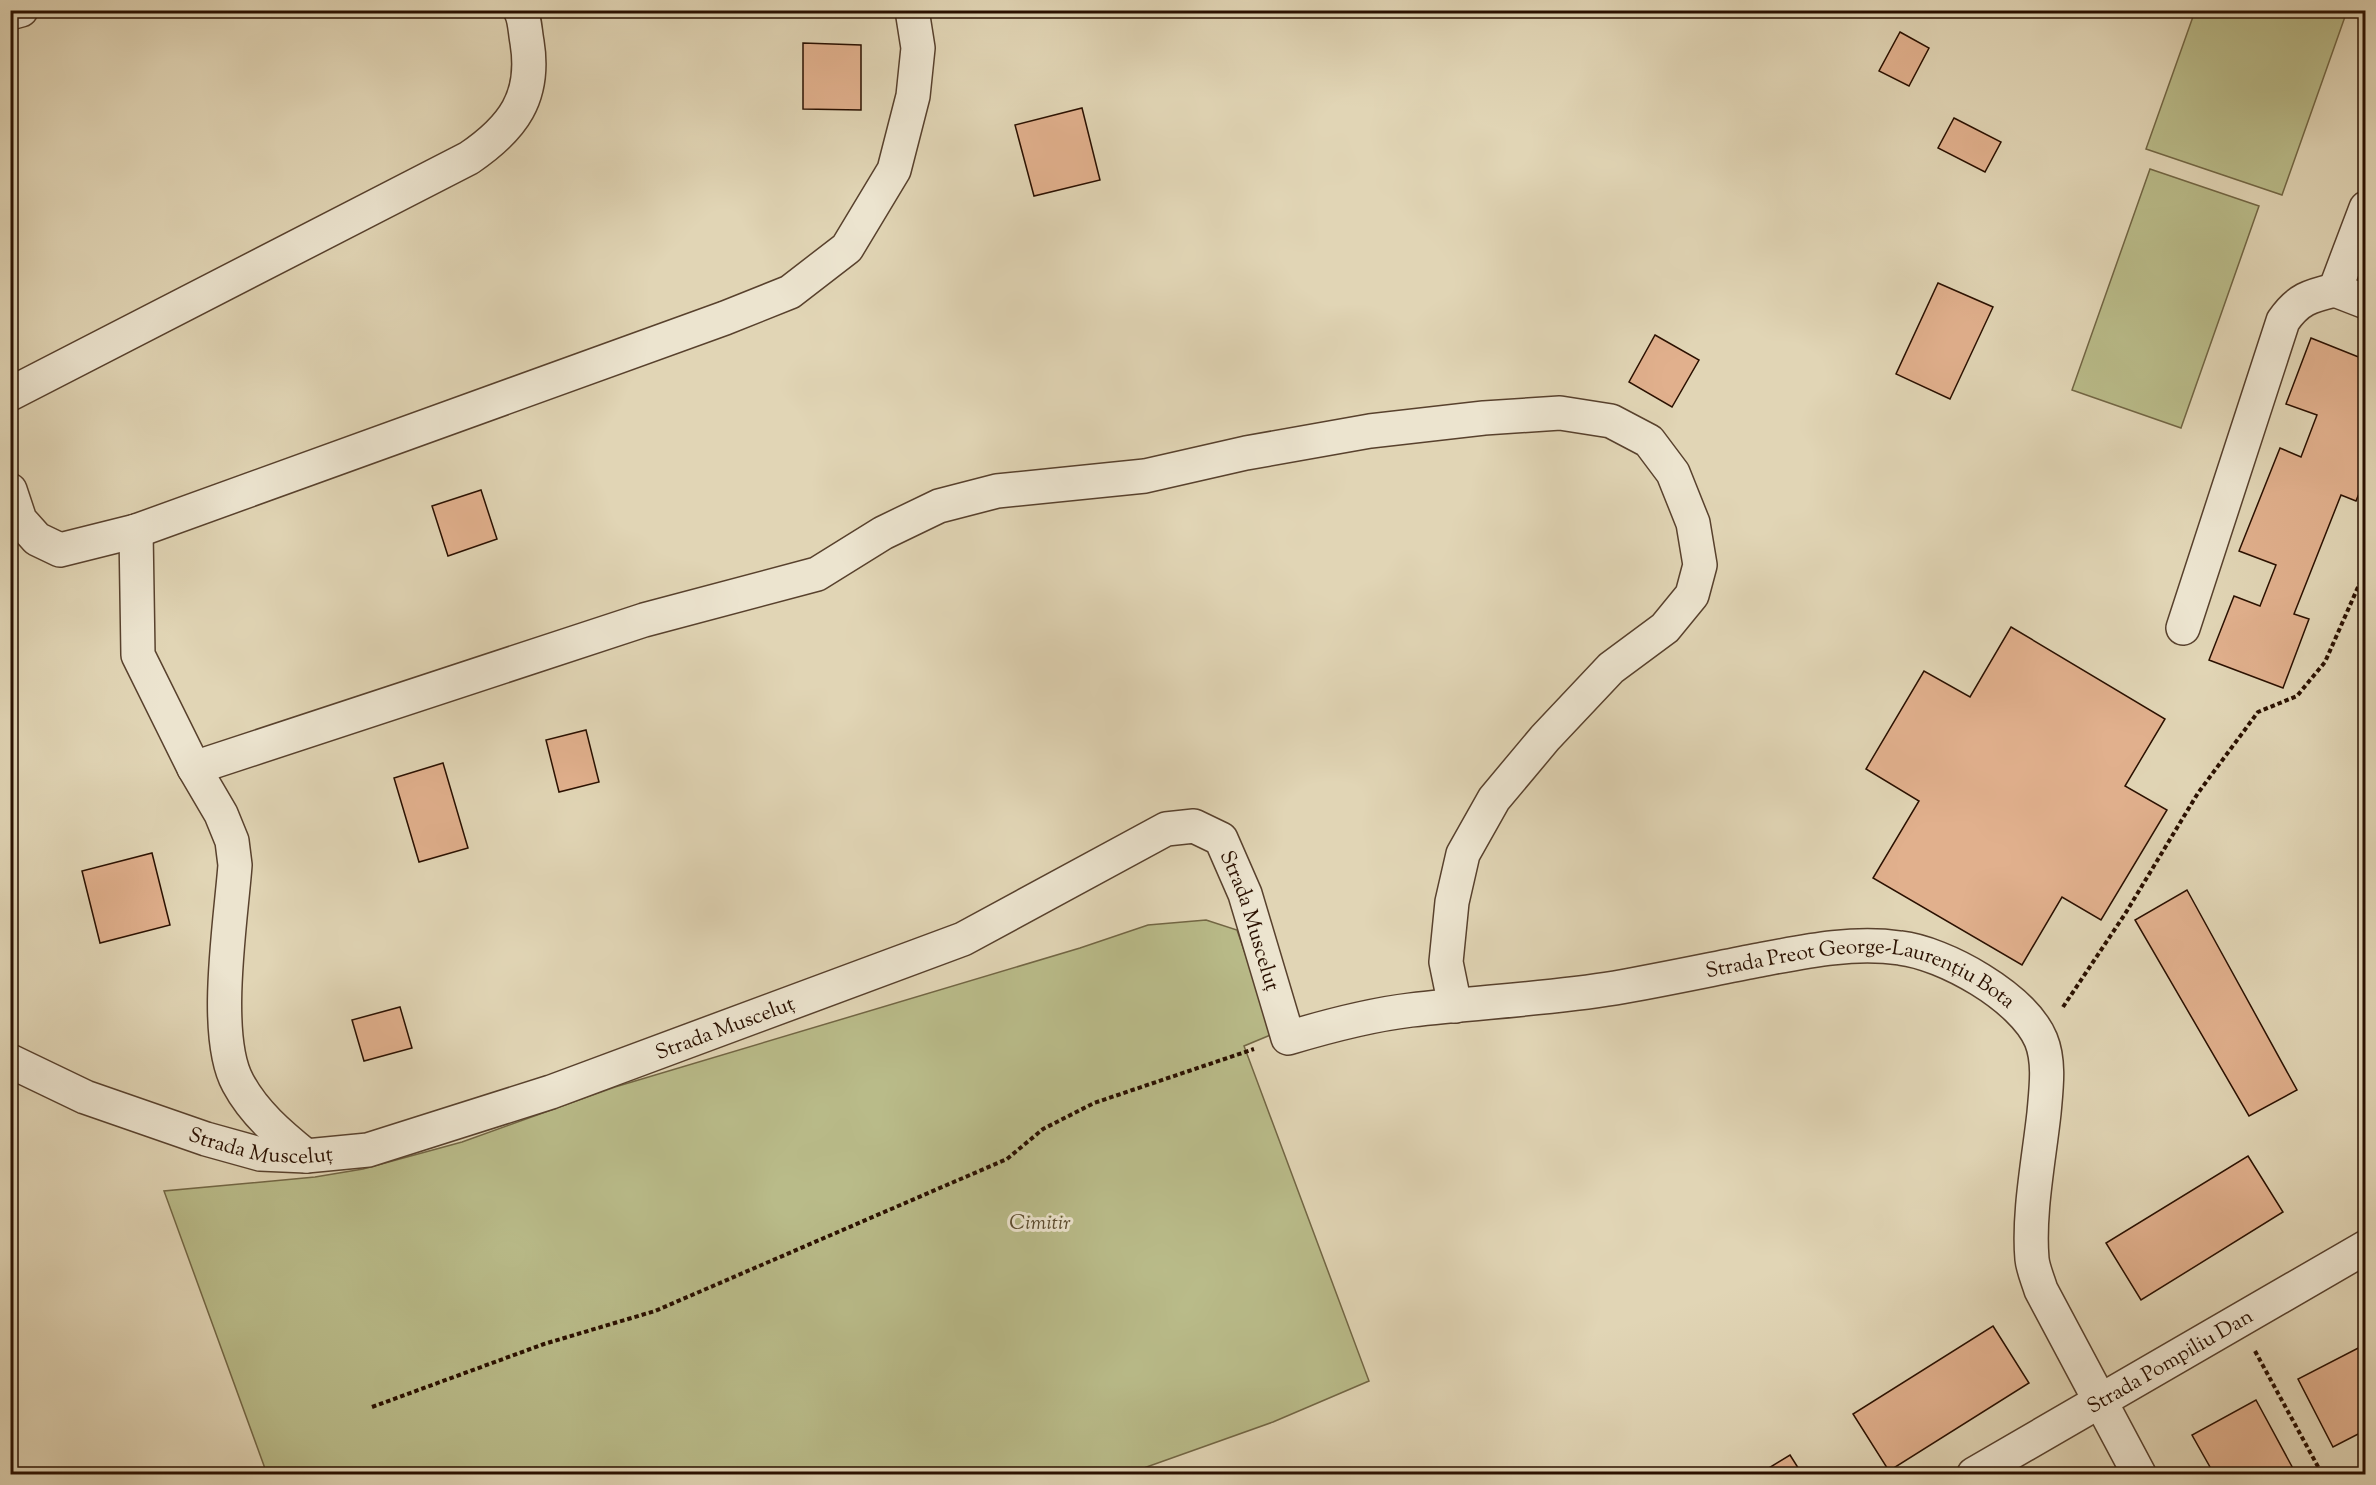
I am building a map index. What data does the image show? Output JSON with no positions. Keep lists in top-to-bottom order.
{
  "streets": {
    "street": ["Strada Musceluț", "Strada Preot George-Laurențiu Bota", "Strada Pompiliu Dan"]
  },
  "crossings": [
    ["Strada Musceluț", "Strada Preot George-Laurențiu Bota"],
    ["Strada Preot George-Laurențiu Bota", "Strada Pompiliu Dan"]
  ],
  "parks": ["Cimitir"]
}
